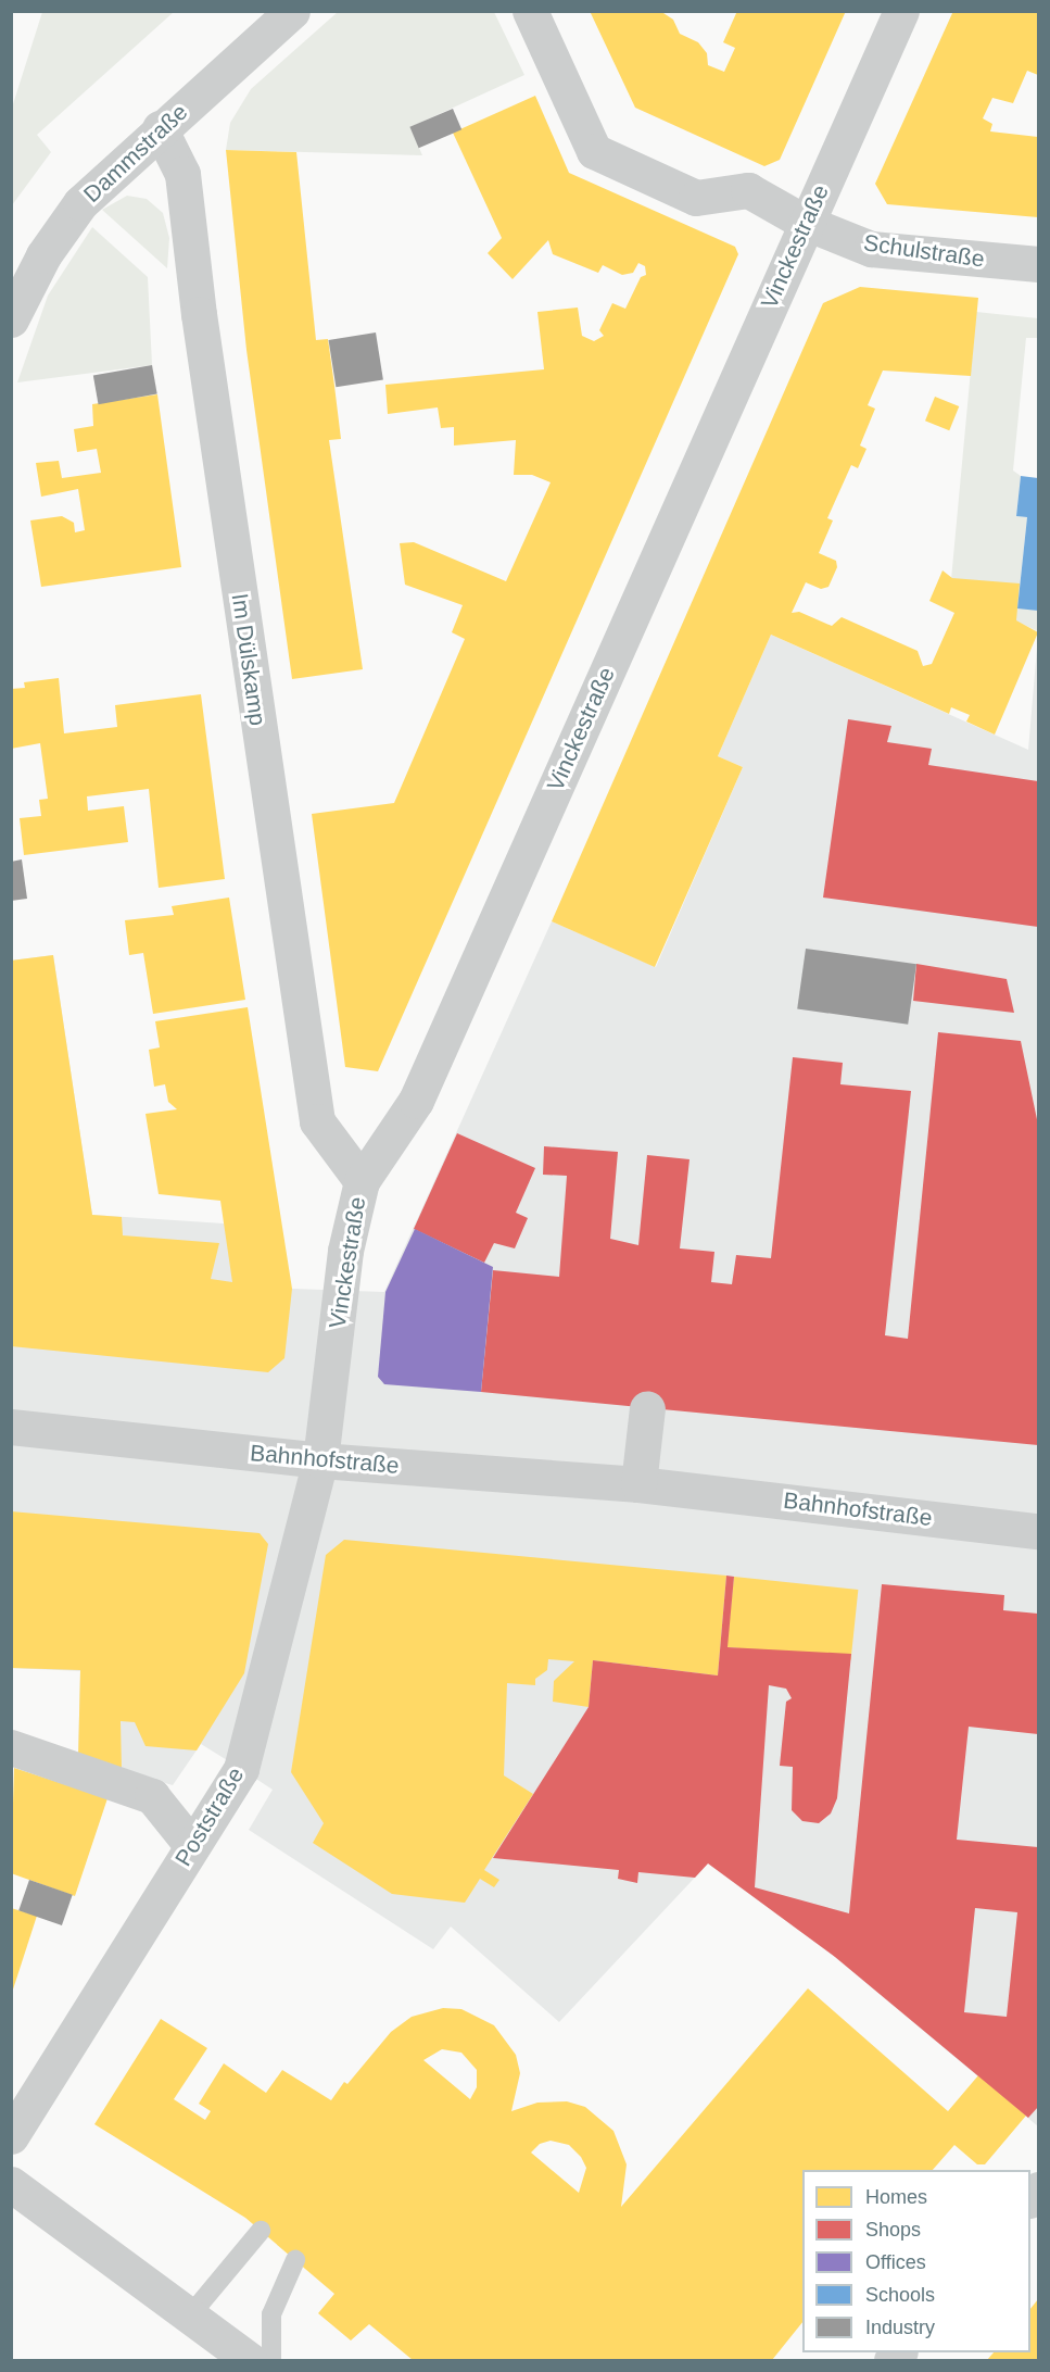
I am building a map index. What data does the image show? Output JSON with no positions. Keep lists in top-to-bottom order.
{
  "streets": {
    "street": [
      "Dammstraße",
      "Vinckestraße",
      "Schulstraße",
      "Im Dülskamp",
      "Bahnhofstraße",
      "Poststraße"
    ]
  },
  "crossings": [
    ["Dammstraße", "Im Dülskamp"],
    ["Vinckestraße", "Schulstraße"],
    ["Vinckestraße", "Im Dülskamp"],
    ["Vinckestraße", "Bahnhofstraße"],
    ["Vinckestraße", "Poststraße"],
    ["Bahnhofstraße", "Poststraße"]
  ],
  "legend": [
    "Homes",
    "Shops",
    "Offices",
    "Schools",
    "Industry"
  ]
}
